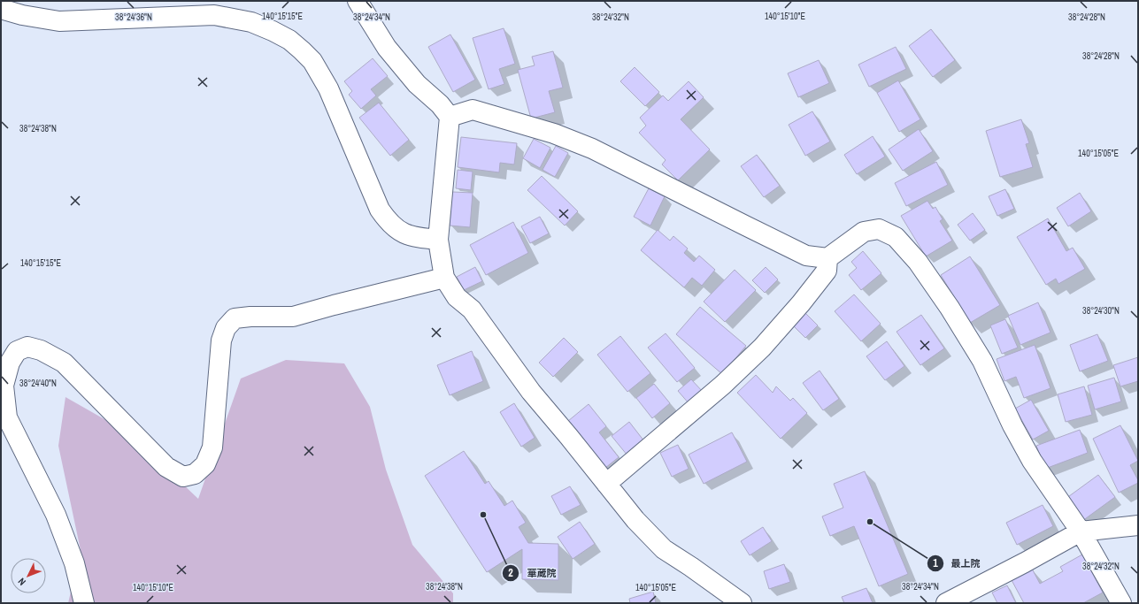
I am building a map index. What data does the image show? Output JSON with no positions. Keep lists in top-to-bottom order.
{
  "places": ["華蔵院", "最上院"],
  "north": "bottom left",
  "coordinates": [
    "140°15'15\"E",
    "140°15'10\"E",
    "38°24'36\"N",
    "38°24'34\"N",
    "38°24'32\"N",
    "38°24'28\"N",
    "38°24'38\"N",
    "140°15'05\"E",
    "38°24'30\"N",
    "38°24'40\"N"
  ]
}
